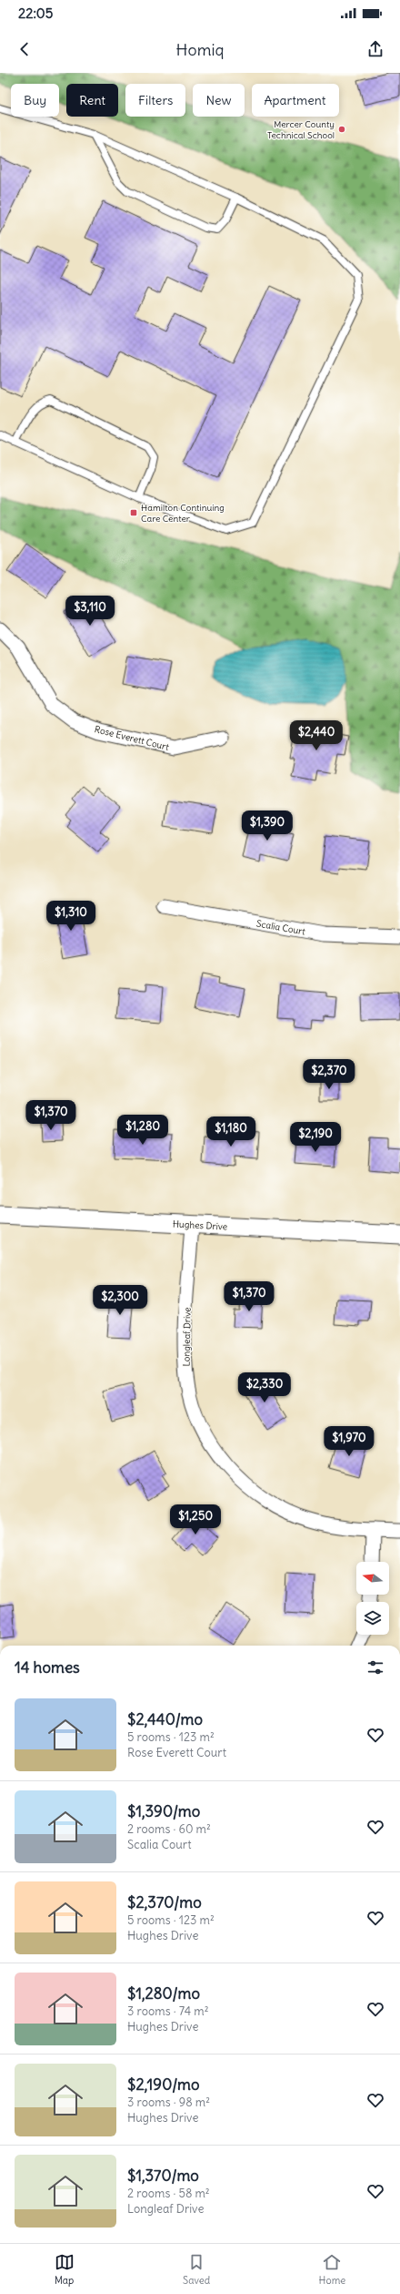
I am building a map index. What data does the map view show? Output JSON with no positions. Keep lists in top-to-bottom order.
{
  "streets": {
    "street": [
      "Rose Everett Court",
      "Scalia Court",
      "Hughes Drive",
      "Longleaf Drive"
    ]
  },
  "crossings": [
    ["Hughes Drive", "Longleaf Drive"]
  ],
  "places": {
    "other": ["Mercer County Technical School"],
    "transit": ["Hamilton Continuing Care Center"]
  },
  "north": "left",
  "page": {
    "status": "22:05",
    "header": "Homiq",
    "chip": [
      "Buy",
      "Rent",
      "Filters",
      "New",
      "Apartment"
    ],
    "price": [
      "$3,110",
      "$2,440",
      "$1,390",
      "$1,310",
      "$2,370",
      "$1,370",
      "$1,280",
      "$1,180",
      "$2,190",
      "$1,370",
      "$2,300",
      "$2,330",
      "$1,970",
      "$1,250"
    ],
    "heading": "14 homes",
    "list": [
      {
        "name": "$2,440/mo",
        "note": "5 rooms · 123 m² · Rose Everett Court"
      },
      {
        "name": "$1,390/mo",
        "note": "2 rooms · 60 m² · Scalia Court"
      },
      {
        "name": "$2,370/mo",
        "note": "5 rooms · 123 m² · Hughes Drive"
      },
      {
        "name": "$1,280/mo",
        "note": "3 rooms · 74 m² · Hughes Drive"
      },
      {
        "name": "$2,190/mo",
        "note": "3 rooms · 98 m² · Hughes Drive"
      },
      {
        "name": "$1,370/mo",
        "note": "2 rooms · 58 m² · Longleaf Drive"
      }
    ],
    "tabs": ["Map", "Saved", "Home"]
  }
}
